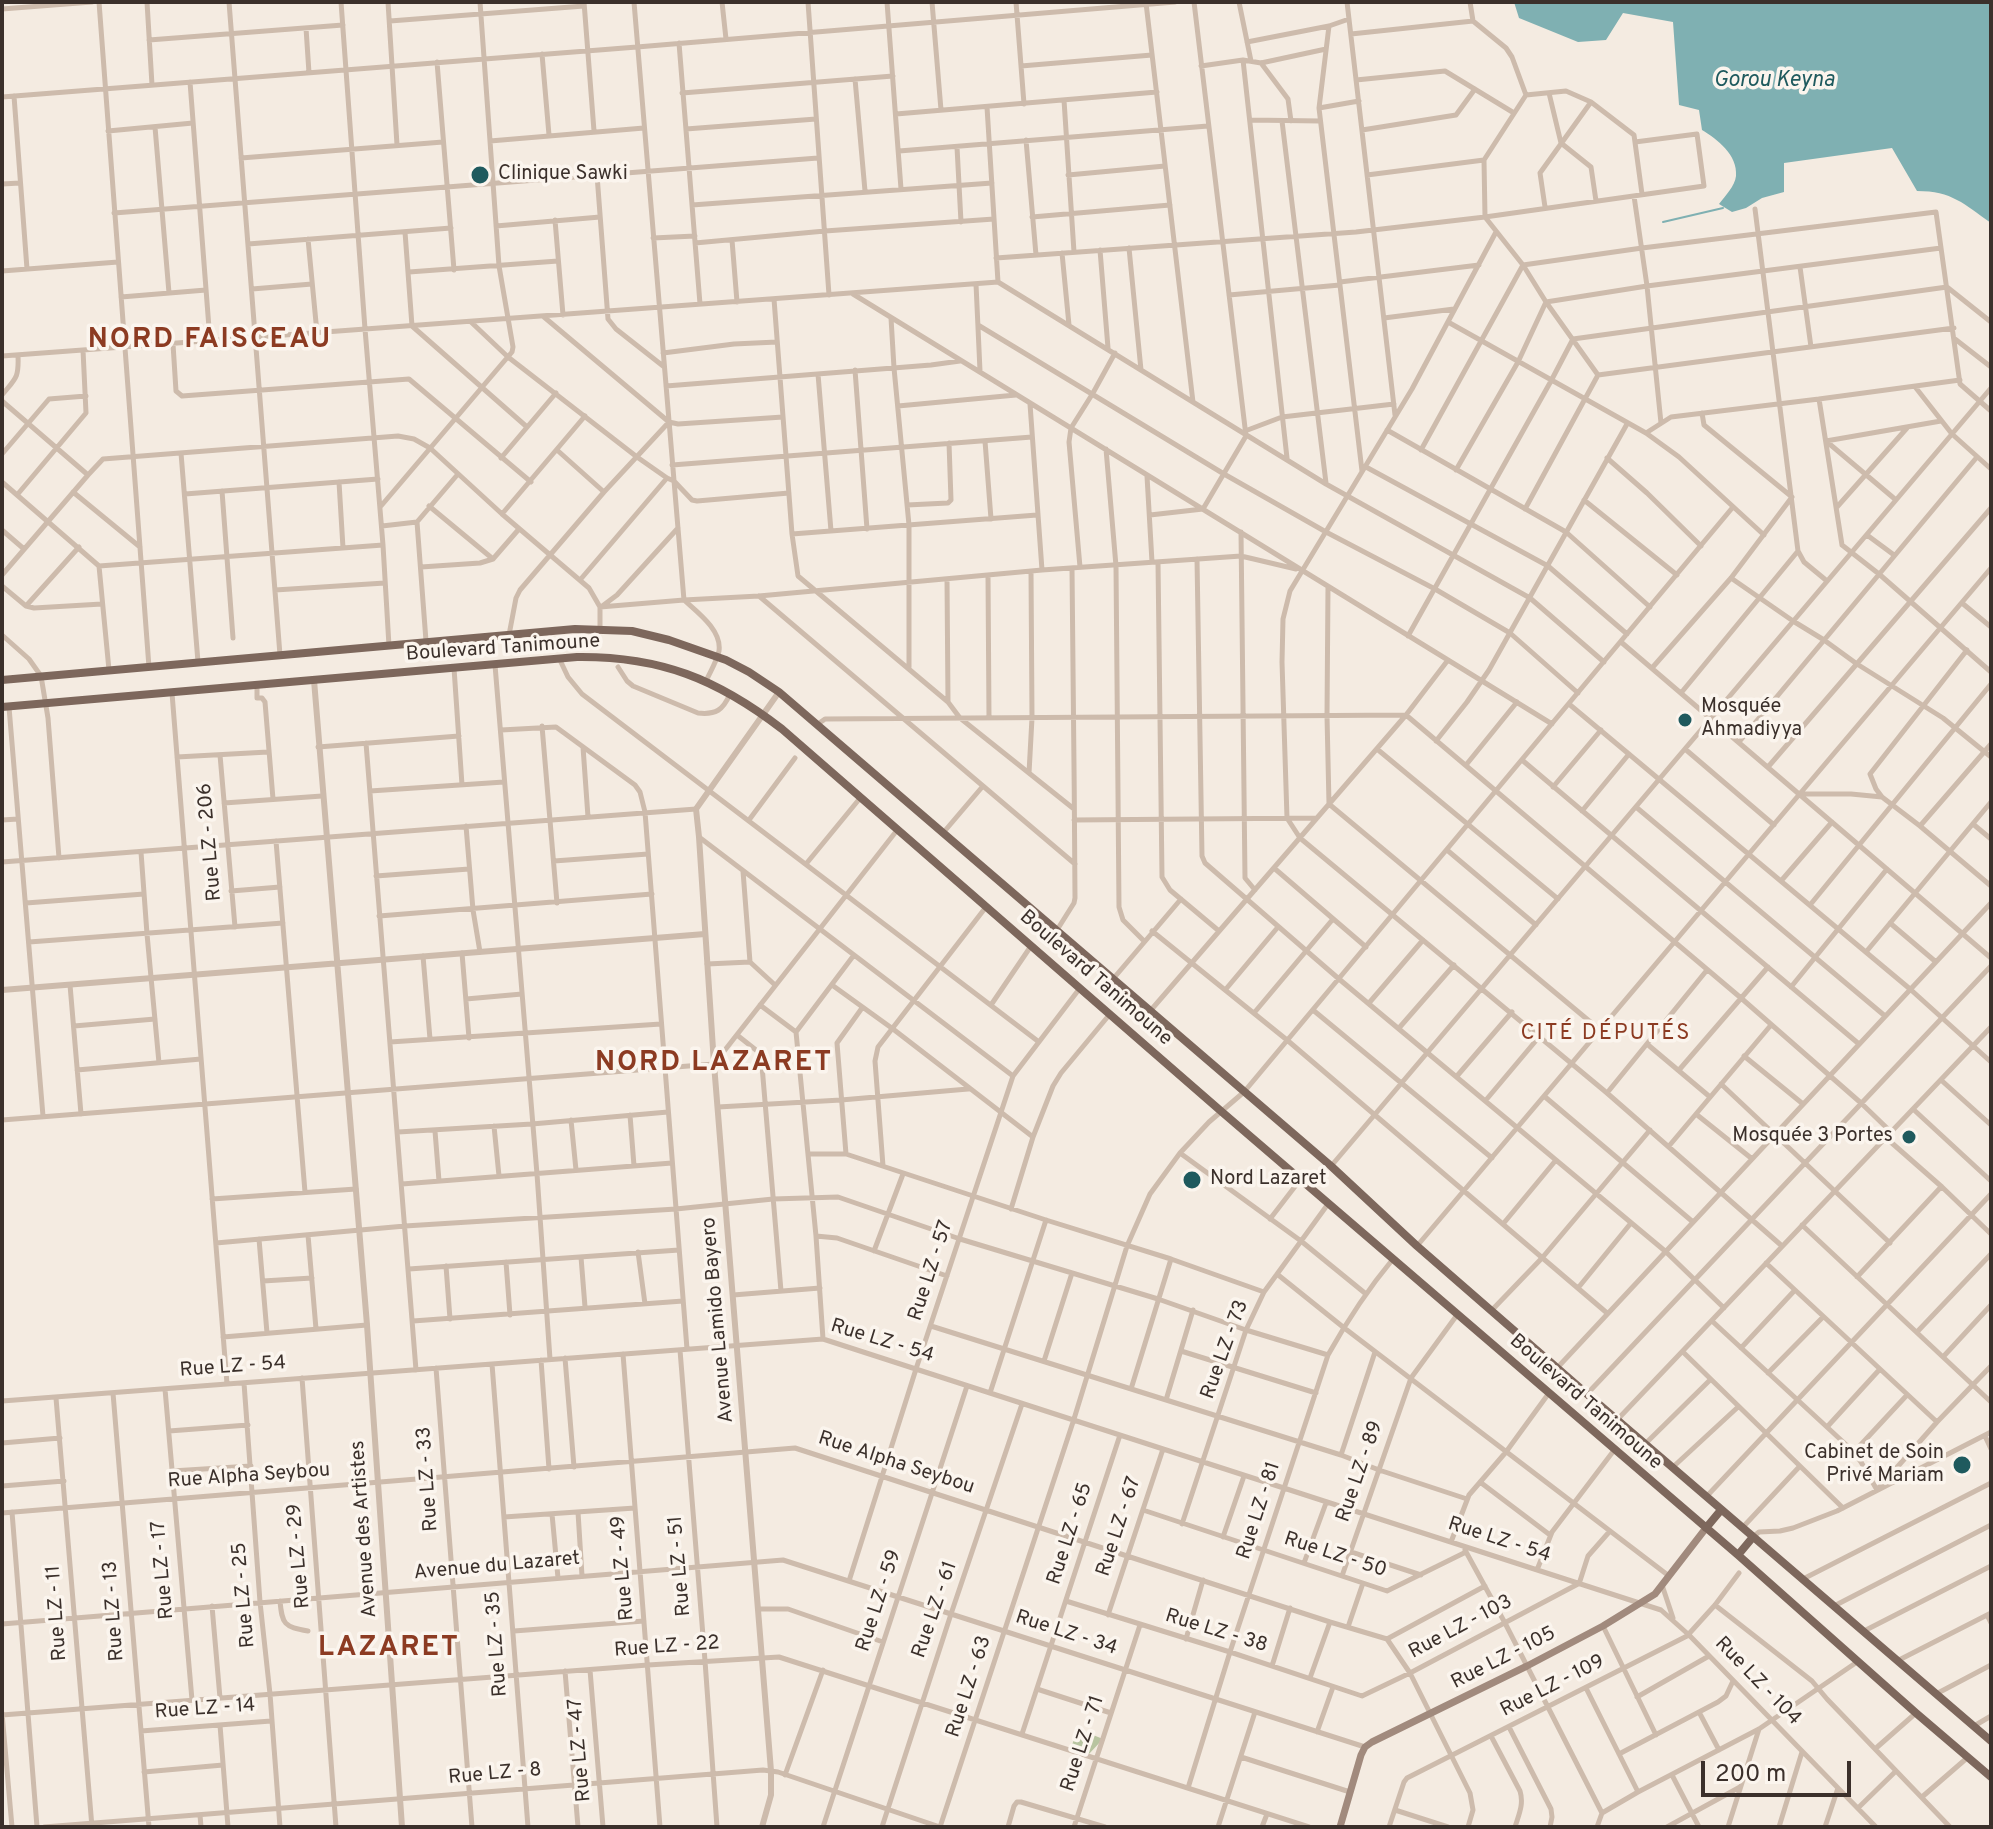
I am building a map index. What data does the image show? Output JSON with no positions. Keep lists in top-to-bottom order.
{
  "streets": {
    "main road": ["Boulevard Tanimoune", "Rue LZ - 105"],
    "street": [
      "Rue LZ - 206",
      "Rue LZ - 57",
      "Avenue Lamido Bayero",
      "Rue LZ - 54",
      "Rue LZ - 73",
      "Rue Alpha Seybou",
      "Rue LZ - 89",
      "Rue LZ - 33",
      "Rue LZ - 81",
      "Rue LZ - 67",
      "Avenue des Artistes",
      "Rue LZ - 65",
      "Rue LZ - 29",
      "Rue LZ - 50",
      "Rue LZ - 51",
      "Avenue du Lazaret",
      "Rue LZ - 49",
      "Rue LZ - 17",
      "Rue LZ - 25",
      "Rue LZ - 59",
      "Rue LZ - 61",
      "Rue LZ - 13",
      "Rue LZ - 11",
      "Rue LZ - 103",
      "Rue LZ - 38",
      "Rue LZ - 34",
      "Rue LZ - 35",
      "Rue LZ - 22",
      "Rue LZ - 104",
      "Rue LZ - 63",
      "Rue LZ - 109",
      "Rue LZ - 14",
      "Rue LZ - 71",
      "Rue LZ - 47",
      "Rue LZ - 8"
    ]
  },
  "crossings": [
    ["Boulevard Tanimoune", "Rue LZ - 57"],
    ["Boulevard Tanimoune", "Rue LZ - 73"],
    ["Boulevard Tanimoune", "Rue LZ - 89"],
    ["Boulevard Tanimoune", "Rue LZ - 81"],
    ["Boulevard Tanimoune", "Avenue des Artistes"],
    ["Boulevard Tanimoune", "Rue LZ - 105"],
    ["Boulevard Tanimoune", "Rue LZ - 63"],
    ["Rue LZ - 57", "Rue LZ - 54"],
    ["Rue LZ - 57", "Rue Alpha Seybou"],
    ["Rue LZ - 57", "Rue LZ - 34"],
    ["Avenue Lamido Bayero", "Rue LZ - 54"],
    ["Avenue Lamido Bayero", "Rue Alpha Seybou"],
    ["Avenue Lamido Bayero", "Avenue du Lazaret"],
    ["Avenue Lamido Bayero", "Rue LZ - 34"],
    ["Avenue Lamido Bayero", "Rue LZ - 22"],
    ["Avenue Lamido Bayero", "Rue LZ - 8"],
    ["Rue LZ - 54", "Rue LZ - 73"],
    ["Rue LZ - 54", "Rue LZ - 89"],
    ["Rue LZ - 54", "Rue LZ - 33"],
    ["Rue LZ - 54", "Rue LZ - 81"],
    ["Rue LZ - 54", "Rue LZ - 67"],
    ["Rue LZ - 54", "Avenue des Artistes"],
    ["Rue LZ - 54", "Rue LZ - 65"],
    ["Rue LZ - 54", "Rue LZ - 29"],
    ["Rue LZ - 54", "Rue LZ - 50"],
    ["Rue LZ - 54", "Rue LZ - 51"],
    ["Rue LZ - 54", "Rue LZ - 49"],
    ["Rue LZ - 54", "Rue LZ - 17"],
    ["Rue LZ - 54", "Rue LZ - 25"],
    ["Rue LZ - 54", "Rue LZ - 59"],
    ["Rue LZ - 54", "Rue LZ - 61"],
    ["Rue LZ - 54", "Rue LZ - 13"],
    ["Rue LZ - 54", "Rue LZ - 11"],
    ["Rue LZ - 54", "Rue LZ - 103"],
    ["Rue LZ - 54", "Rue LZ - 35"],
    ["Rue LZ - 54", "Rue LZ - 105"],
    ["Rue LZ - 54", "Rue LZ - 104"],
    ["Rue LZ - 54", "Rue LZ - 63"],
    ["Rue LZ - 73", "Rue LZ - 50"],
    ["Rue Alpha Seybou", "Rue LZ - 33"],
    ["Rue Alpha Seybou", "Rue LZ - 81"],
    ["Rue Alpha Seybou", "Rue LZ - 67"],
    ["Rue Alpha Seybou", "Avenue des Artistes"],
    ["Rue Alpha Seybou", "Rue LZ - 65"],
    ["Rue Alpha Seybou", "Rue LZ - 29"],
    ["Rue Alpha Seybou", "Rue LZ - 51"],
    ["Rue Alpha Seybou", "Rue LZ - 49"],
    ["Rue Alpha Seybou", "Rue LZ - 17"],
    ["Rue Alpha Seybou", "Rue LZ - 25"],
    ["Rue Alpha Seybou", "Rue LZ - 59"],
    ["Rue Alpha Seybou", "Rue LZ - 61"],
    ["Rue Alpha Seybou", "Rue LZ - 13"],
    ["Rue Alpha Seybou", "Rue LZ - 11"],
    ["Rue Alpha Seybou", "Rue LZ - 35"],
    ["Rue Alpha Seybou", "Rue LZ - 63"],
    ["Rue LZ - 89", "Rue LZ - 50"],
    ["Rue LZ - 33", "Avenue du Lazaret"],
    ["Rue LZ - 33", "Rue LZ - 22"],
    ["Rue LZ - 33", "Rue LZ - 8"],
    ["Rue LZ - 81", "Rue LZ - 50"],
    ["Rue LZ - 81", "Rue LZ - 38"],
    ["Rue LZ - 81", "Rue LZ - 34"],
    ["Rue LZ - 81", "Rue LZ - 22"],
    ["Rue LZ - 67", "Rue LZ - 50"],
    ["Rue LZ - 67", "Rue LZ - 38"],
    ["Avenue des Artistes", "Avenue du Lazaret"],
    ["Avenue des Artistes", "Rue LZ - 22"],
    ["Avenue des Artistes", "Rue LZ - 8"],
    ["Rue LZ - 65", "Rue LZ - 38"],
    ["Rue LZ - 65", "Rue LZ - 34"],
    ["Rue LZ - 65", "Rue LZ - 22"],
    ["Rue LZ - 29", "Avenue du Lazaret"],
    ["Rue LZ - 29", "Rue LZ - 22"],
    ["Rue LZ - 29", "Rue LZ - 8"],
    ["Rue LZ - 51", "Avenue du Lazaret"],
    ["Rue LZ - 51", "Rue LZ - 22"],
    ["Rue LZ - 51", "Rue LZ - 8"],
    ["Avenue du Lazaret", "Rue LZ - 49"],
    ["Avenue du Lazaret", "Rue LZ - 17"],
    ["Avenue du Lazaret", "Rue LZ - 25"],
    ["Avenue du Lazaret", "Rue LZ - 13"],
    ["Avenue du Lazaret", "Rue LZ - 11"],
    ["Avenue du Lazaret", "Rue LZ - 34"],
    ["Avenue du Lazaret", "Rue LZ - 35"],
    ["Rue LZ - 49", "Rue LZ - 22"],
    ["Rue LZ - 49", "Rue LZ - 8"],
    ["Rue LZ - 17", "Rue LZ - 22"],
    ["Rue LZ - 25", "Rue LZ - 22"],
    ["Rue LZ - 25", "Rue LZ - 14"],
    ["Rue LZ - 25", "Rue LZ - 8"],
    ["Rue LZ - 59", "Rue LZ - 34"],
    ["Rue LZ - 59", "Rue LZ - 22"],
    ["Rue LZ - 59", "Rue LZ - 8"],
    ["Rue LZ - 61", "Rue LZ - 34"],
    ["Rue LZ - 61", "Rue LZ - 22"],
    ["Rue LZ - 61", "Rue LZ - 8"],
    ["Rue LZ - 13", "Rue LZ - 22"],
    ["Rue LZ - 13", "Rue LZ - 14"],
    ["Rue LZ - 13", "Rue LZ - 8"],
    ["Rue LZ - 11", "Rue LZ - 22"],
    ["Rue LZ - 11", "Rue LZ - 8"],
    ["Rue LZ - 103", "Rue LZ - 38"],
    ["Rue LZ - 38", "Rue LZ - 71"],
    ["Rue LZ - 34", "Rue LZ - 105"],
    ["Rue LZ - 34", "Rue LZ - 63"],
    ["Rue LZ - 34", "Rue LZ - 71"],
    ["Rue LZ - 35", "Rue LZ - 22"],
    ["Rue LZ - 35", "Rue LZ - 8"],
    ["Rue LZ - 22", "Rue LZ - 63"],
    ["Rue LZ - 22", "Rue LZ - 71"],
    ["Rue LZ - 22", "Rue LZ - 47"],
    ["Rue LZ - 105", "Rue LZ - 104"],
    ["Rue LZ - 104", "Rue LZ - 109"],
    ["Rue LZ - 63", "Rue LZ - 8"],
    ["Rue LZ - 47", "Rue LZ - 8"]
  ],
  "districts": [
    "NORD FAISCEAU",
    "CITÉ DÉPUTÉS",
    "NORD LAZARET",
    "LAZARET"
  ],
  "water": ["Gorou Keyna"],
  "places": [
    "Clinique Sawki",
    "Mosquée Ahmadiyya",
    "Mosquée 3 Portes",
    "Nord Lazaret",
    "Cabinet de Soin Privé Mariam"
  ],
  "scale_bar": "200 m"
}
